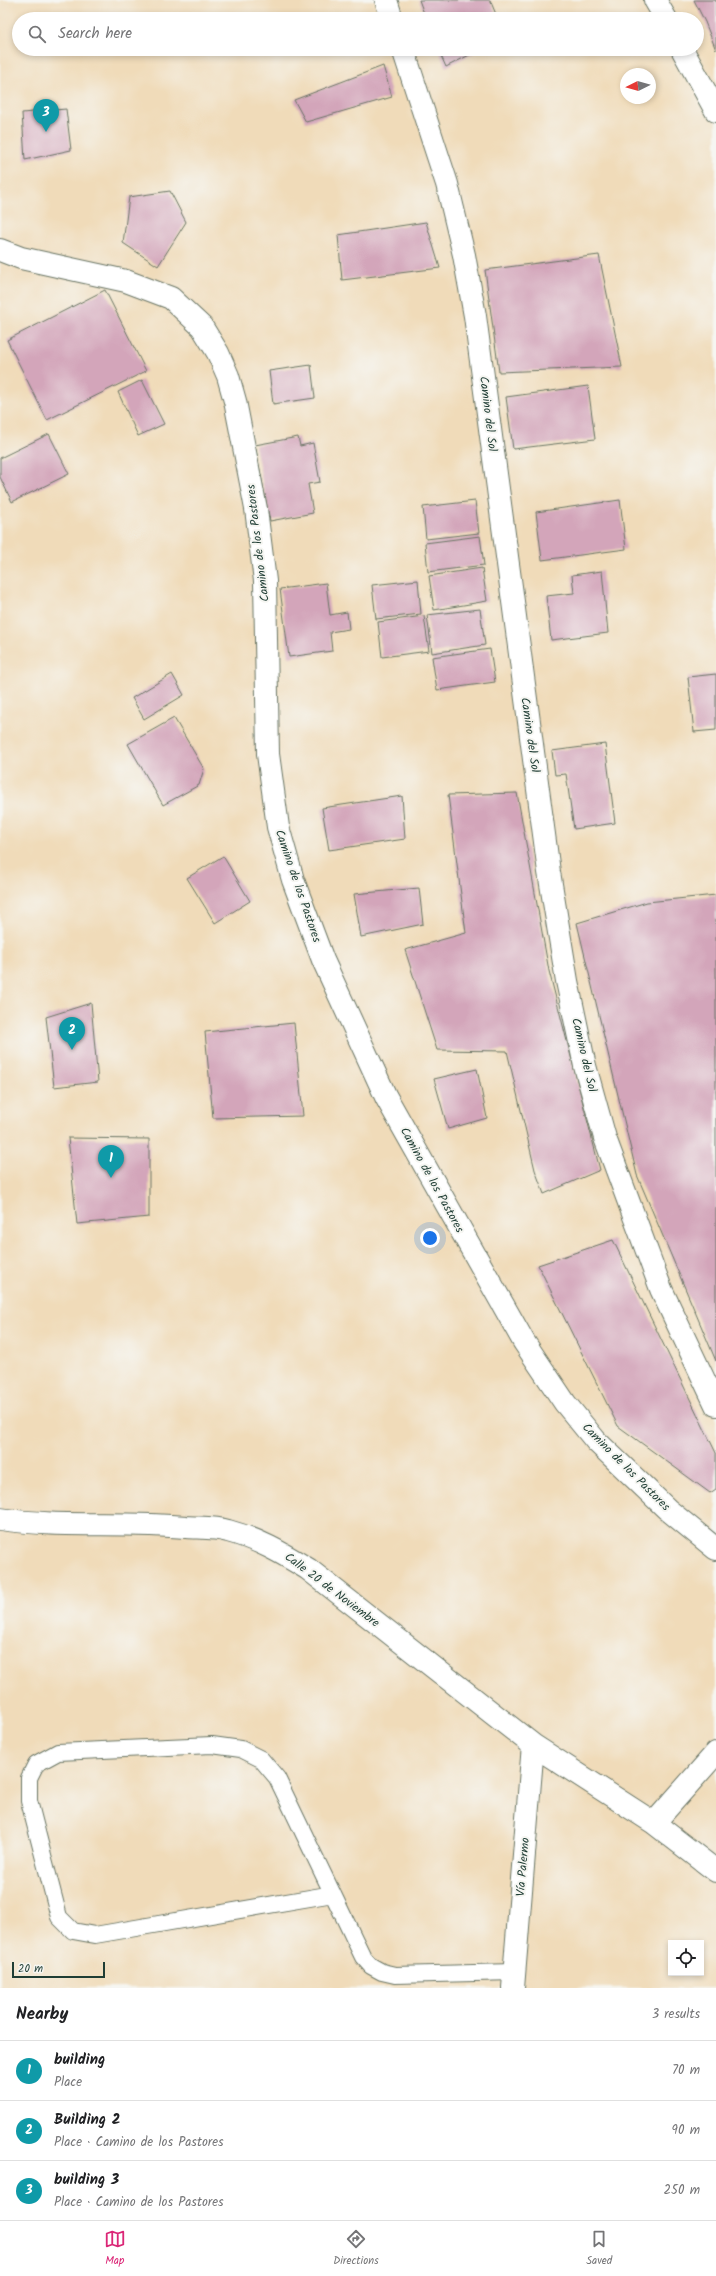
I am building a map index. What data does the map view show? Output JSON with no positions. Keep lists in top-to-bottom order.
{
  "streets": {
    "street": [
      "Camino del Sol",
      "Camino de los Pastores",
      "Calle 20 de Noviembre",
      "Vía Palermo"
    ]
  },
  "crossings": [
    ["Calle 20 de Noviembre", "Vía Palermo"]
  ],
  "scale_bar": "20 m",
  "north": "left",
  "page": {
    "search": "Search here",
    "pins": ["3", "2", "1"],
    "scale": "20 m",
    "heading": ["Nearby", "3 results"],
    "list": [
      {
        "mark": "1",
        "name": "building",
        "note": "Place",
        "value": "70 m"
      },
      {
        "mark": "2",
        "name": "Building 2",
        "note": "Place · Camino de los Pastores",
        "value": "90 m"
      },
      {
        "mark": "3",
        "name": "building 3",
        "note": "Place · Camino de los Pastores",
        "value": "250 m"
      }
    ],
    "nav": ["Map", "Directions", "Saved"]
  }
}
